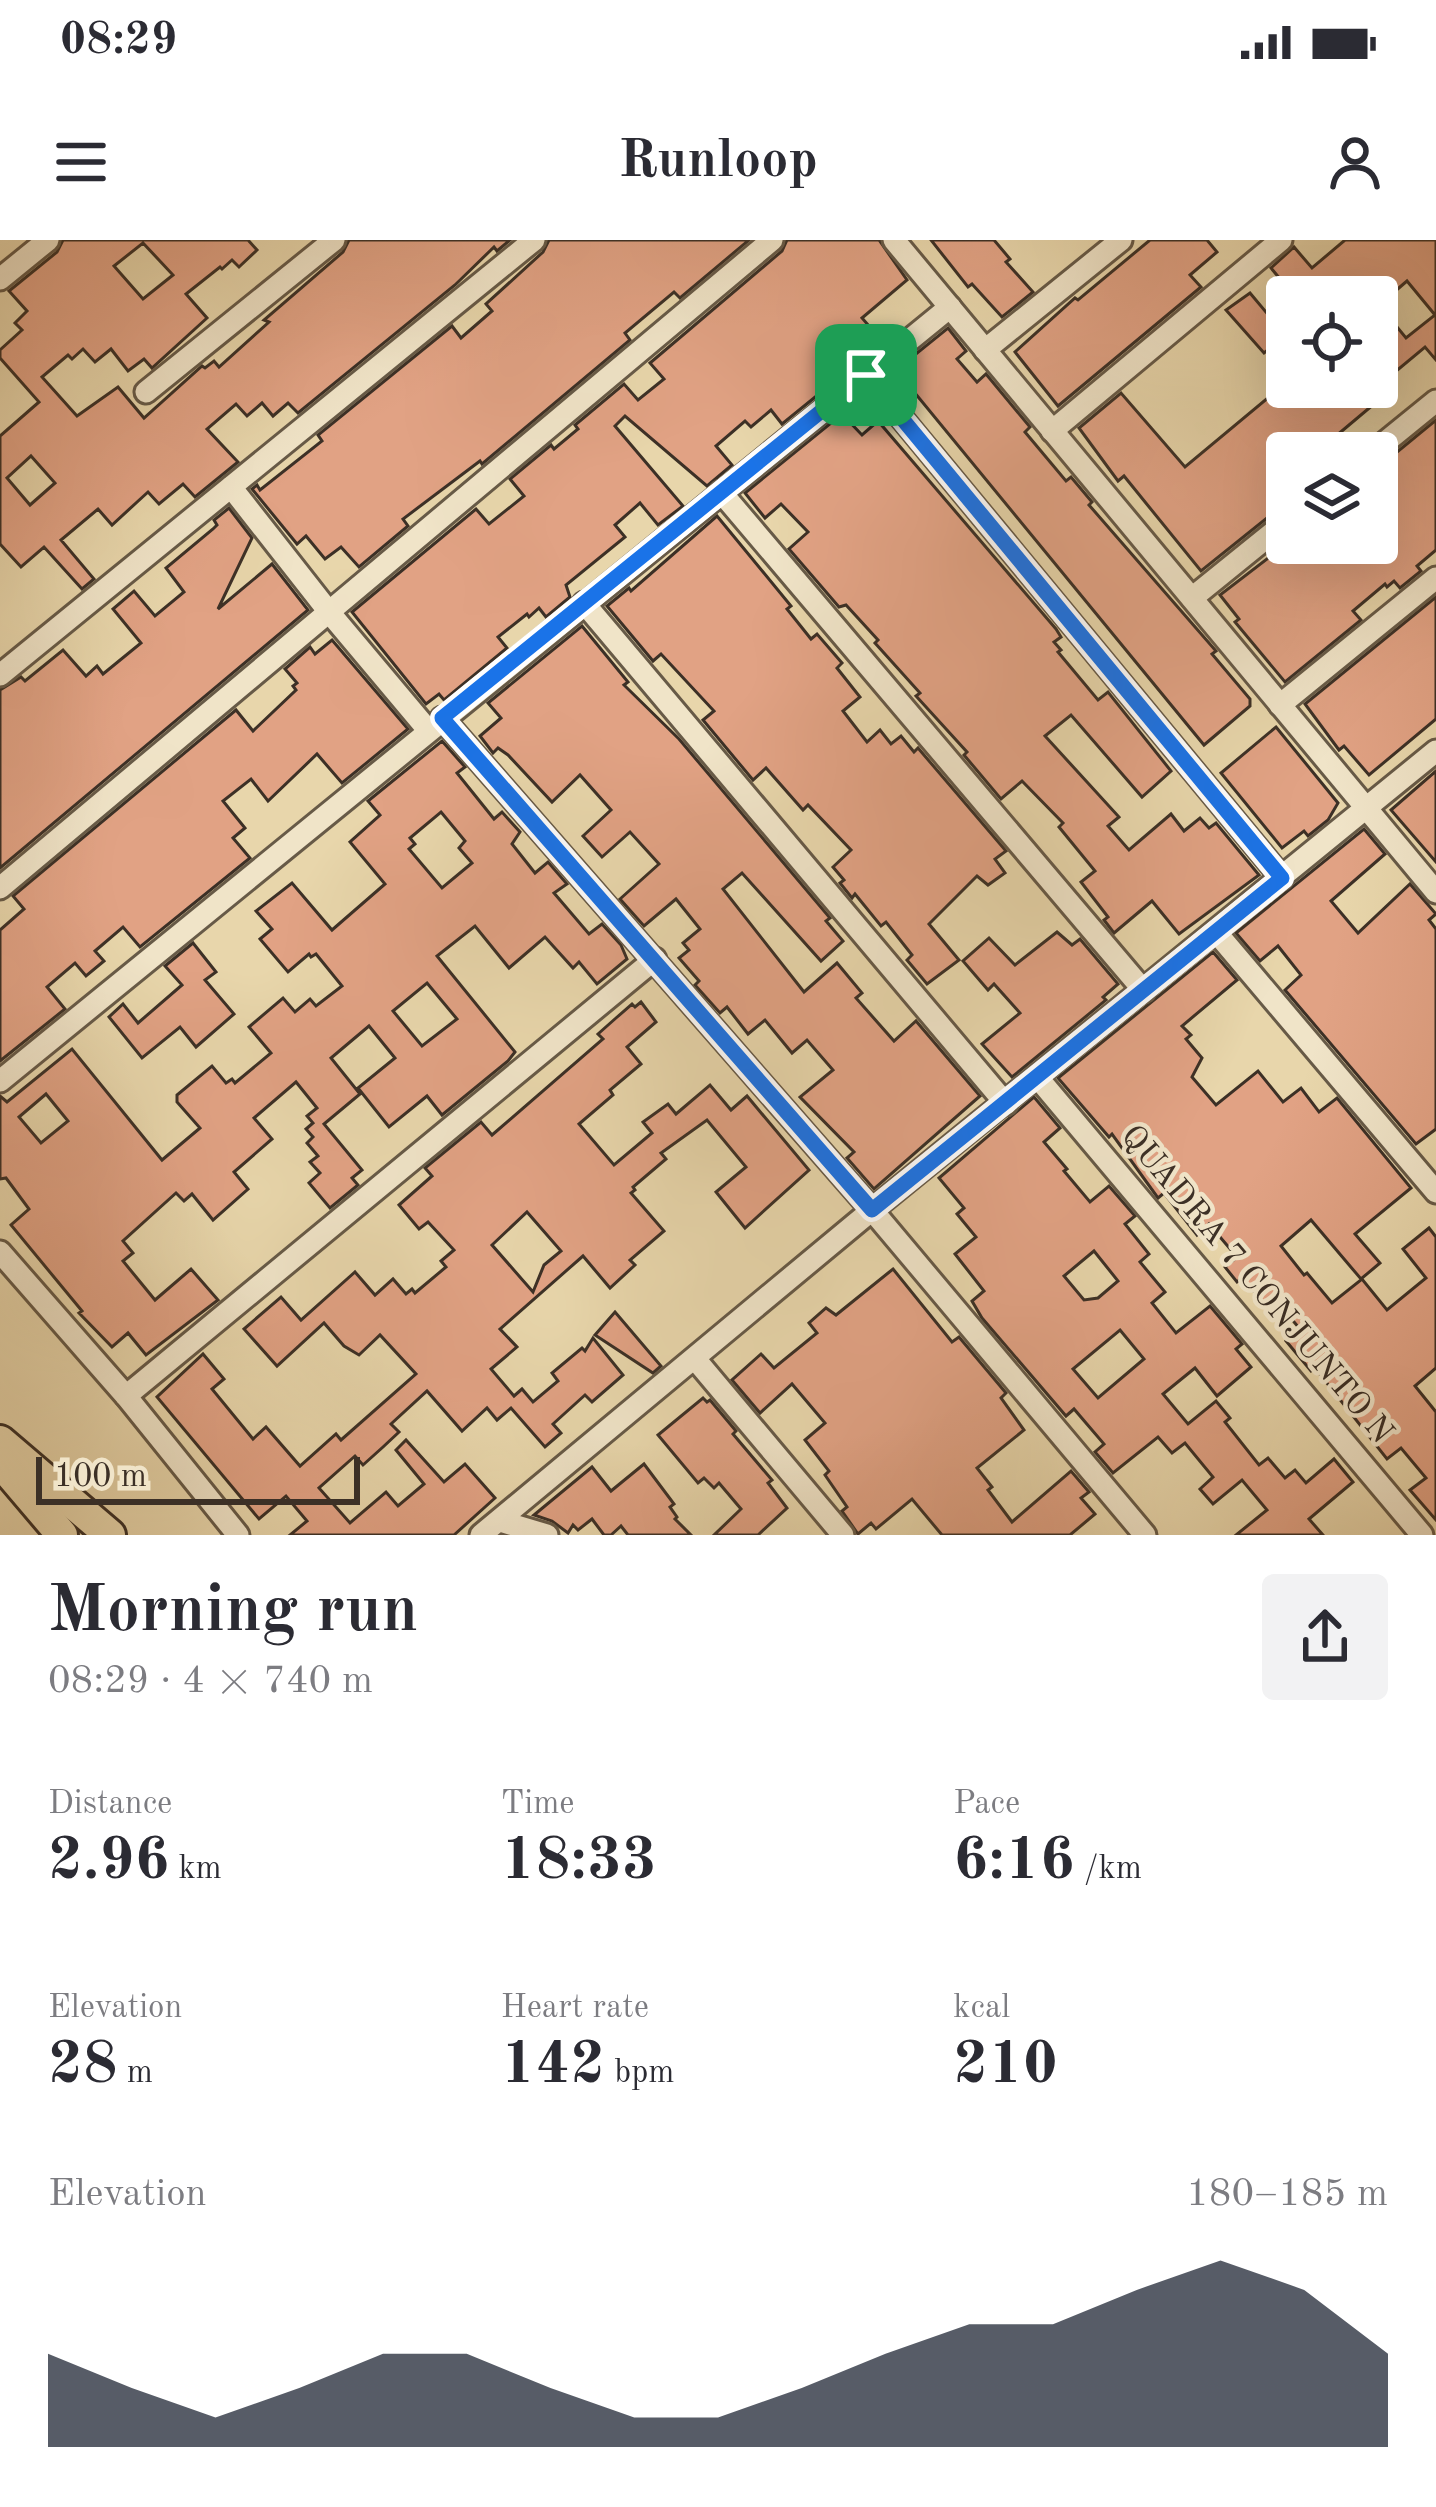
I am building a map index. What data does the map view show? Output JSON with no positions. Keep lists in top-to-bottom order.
{
  "streets": {
    "street": ["QUADRA 7 CONJUNTO N"]
  },
  "scale_bar": "100 m",
  "page": {
    "status": "08:29",
    "header": "Runloop",
    "scale": "100 m",
    "heading": ["Morning run", "08:29 · 4 × 740 m"],
    "stats": [
      ["Distance", "2.96 km"],
      ["Time", "18:33"],
      ["Pace", "6:16 /km"],
      ["Elevation", "28 m"],
      ["Heart rate", "142 bpm"],
      ["kcal", "210"]
    ],
    "chart": ["Elevation", "180–185 m"]
  }
}
